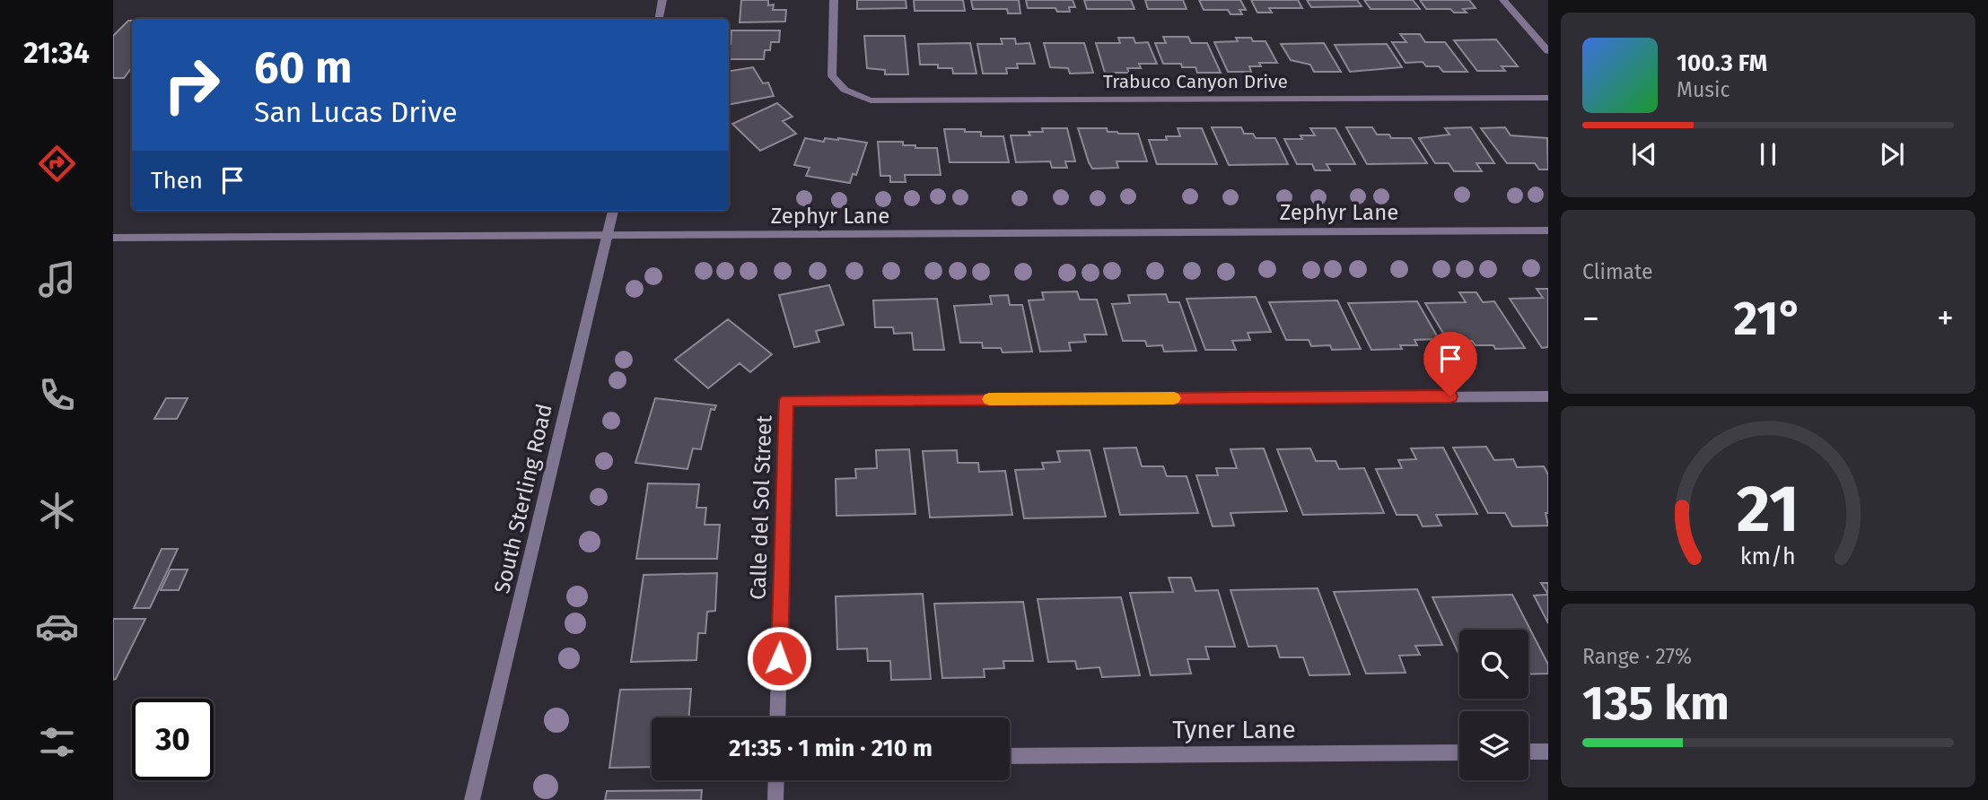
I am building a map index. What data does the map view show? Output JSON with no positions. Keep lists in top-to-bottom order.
{
  "streets": {
    "street": [
      "Trabuco Canyon Drive",
      "Zephyr Lane",
      "South Sterling Road",
      "Calle del Sol Street",
      "Tyner Lane"
    ]
  },
  "crossings": [
    ["Zephyr Lane", "South Sterling Road"]
  ],
  "page": {
    "tabs": "21:34",
    "turn": ["60 m", "San Lucas Drive"],
    "song": ["100.3 FM", "Music"],
    "then": "Then",
    "tile": [
      "Climate",
      ["Range · 27%", "135 km"]
    ],
    "heat": ["−", "21°", "+"],
    "limit": "30",
    "trip": "21:35 · 1 min · 210 m",
    "gauge": ["21", "km/h"]
  }
}
